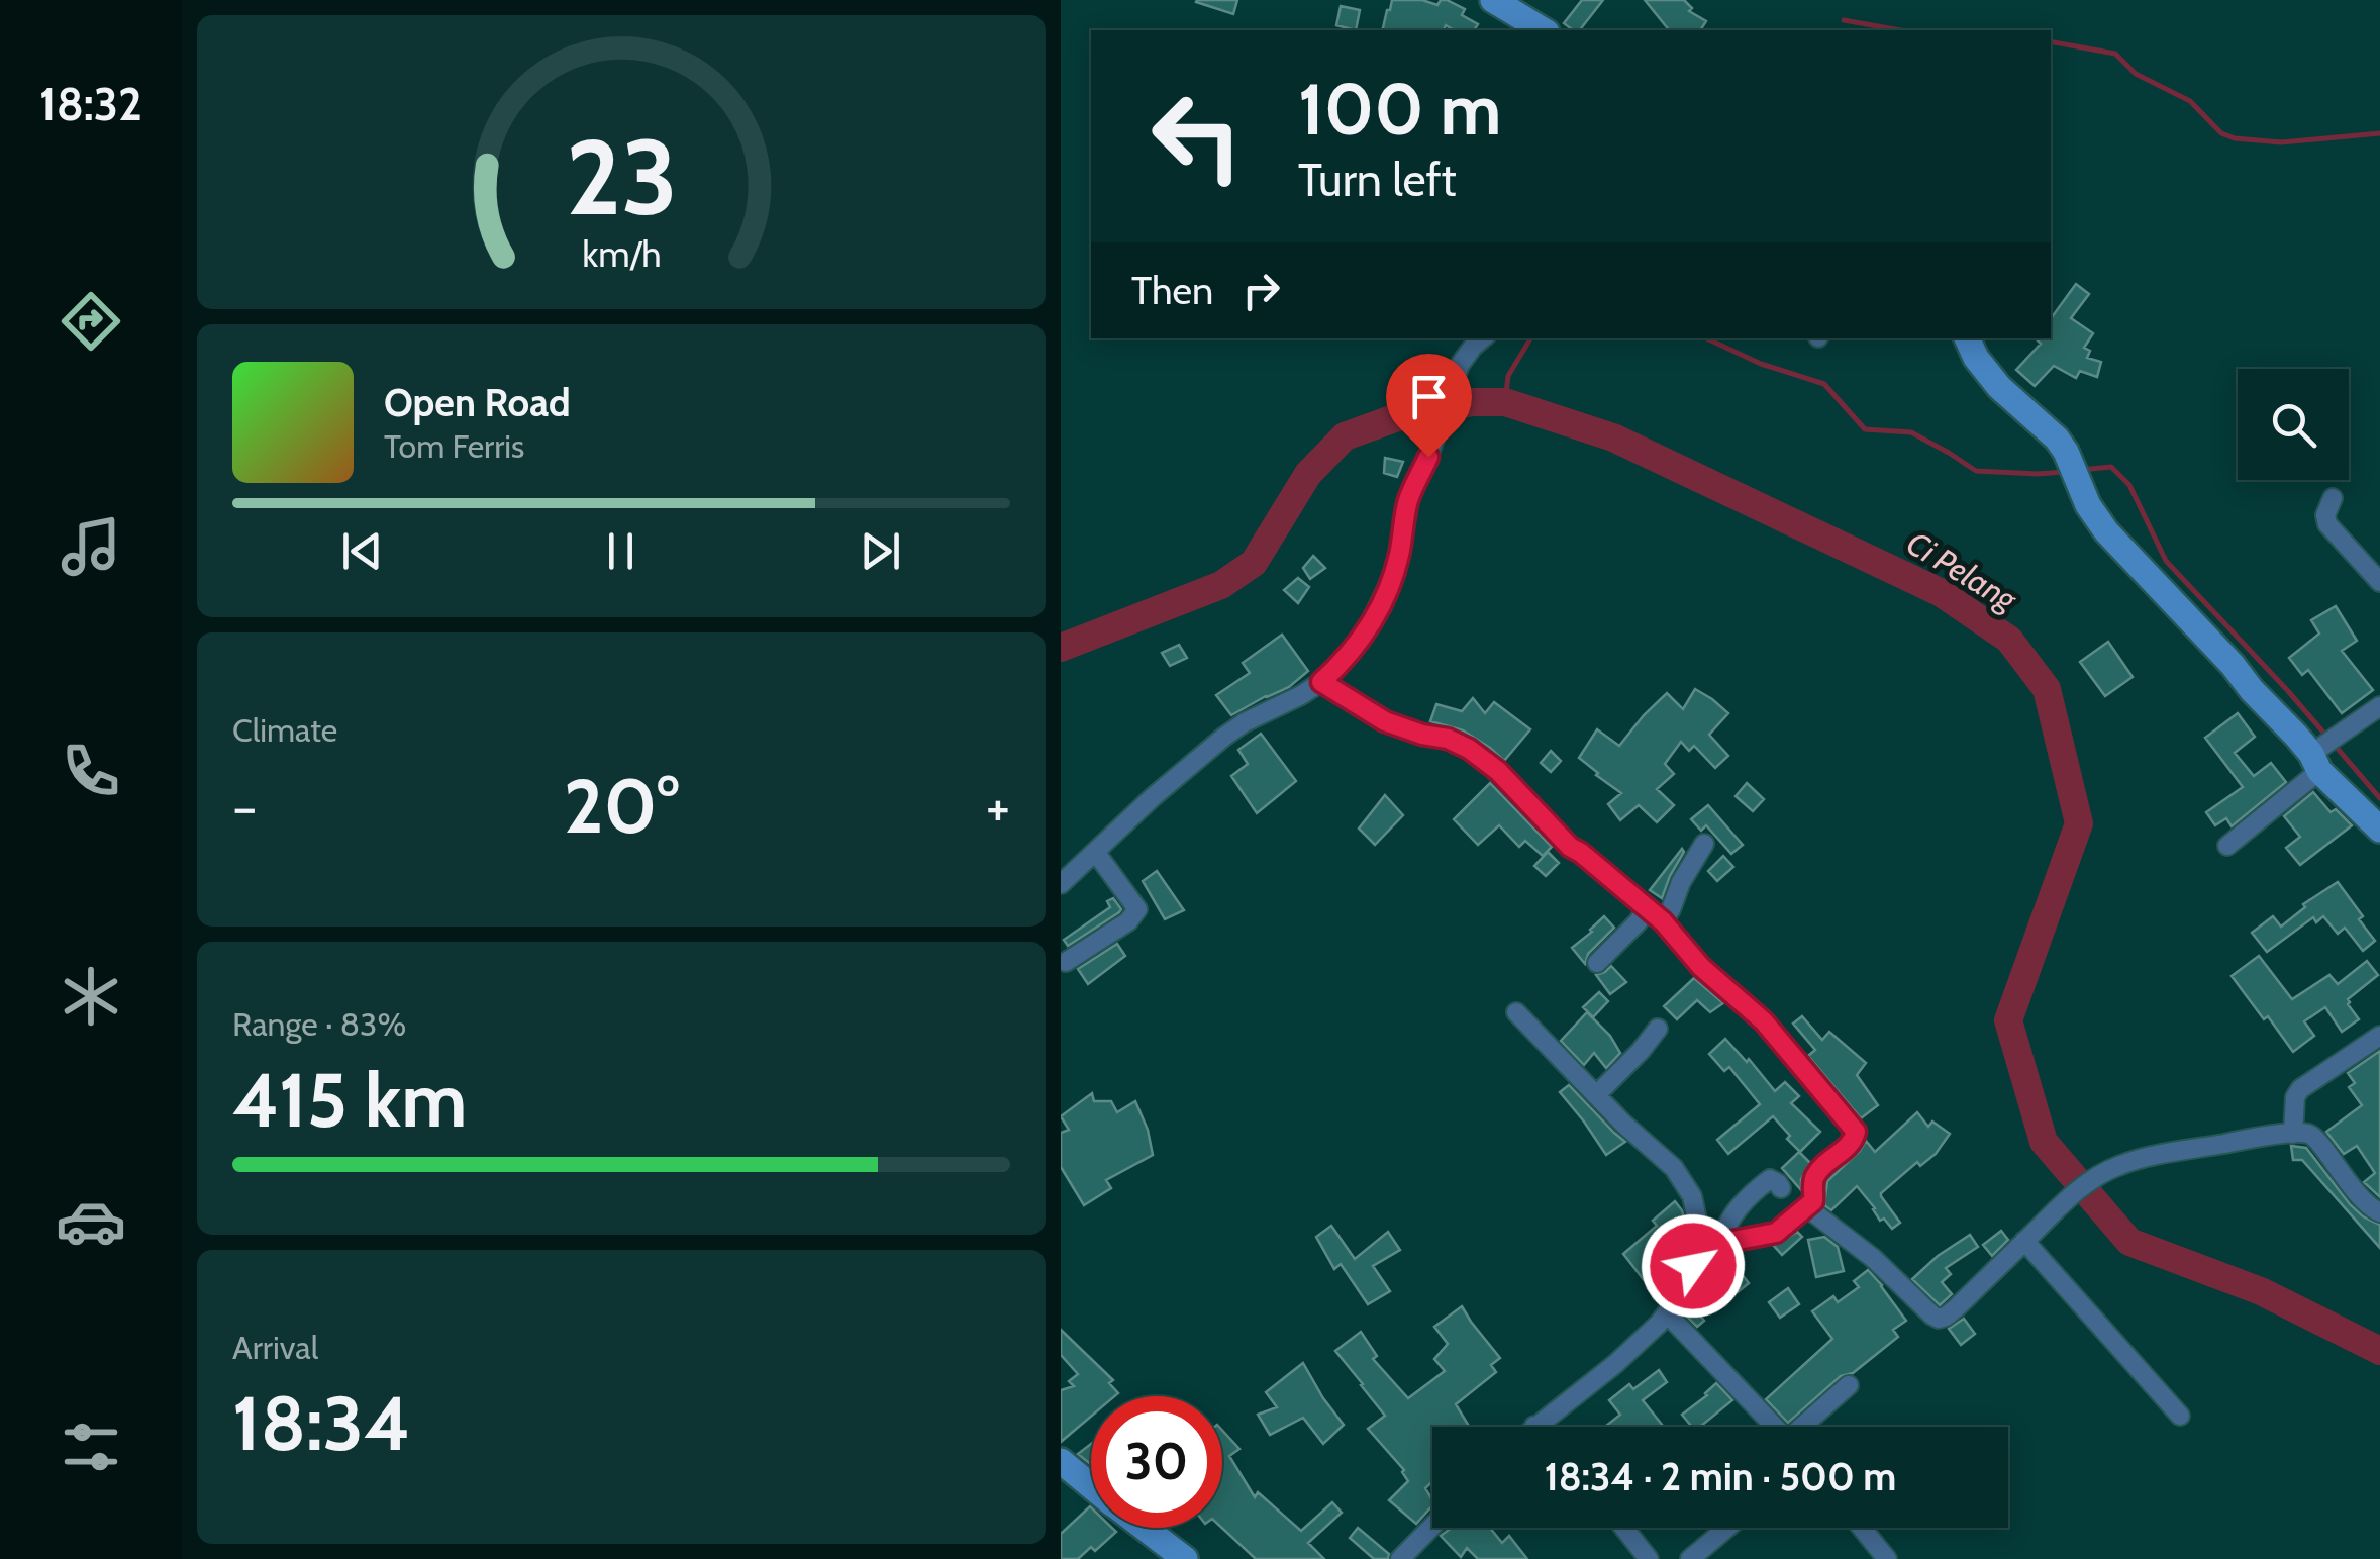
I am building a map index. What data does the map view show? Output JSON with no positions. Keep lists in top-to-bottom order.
{
  "water": ["Ci Pelang"],
  "page": {
    "tabs": "18:32",
    "turn": ["100 m", "Turn left"],
    "then": "Then",
    "song": ["Open Road", "Tom Ferris"],
    "tile": [
      "Climate",
      ["Range · 83%", "415 km"],
      ["Arrival", "18:34"]
    ],
    "heat": ["−", "20°", "+"],
    "limit": "30",
    "trip": "18:34 · 2 min · 500 m",
    "gauge": ["23", "km/h"]
  }
}
